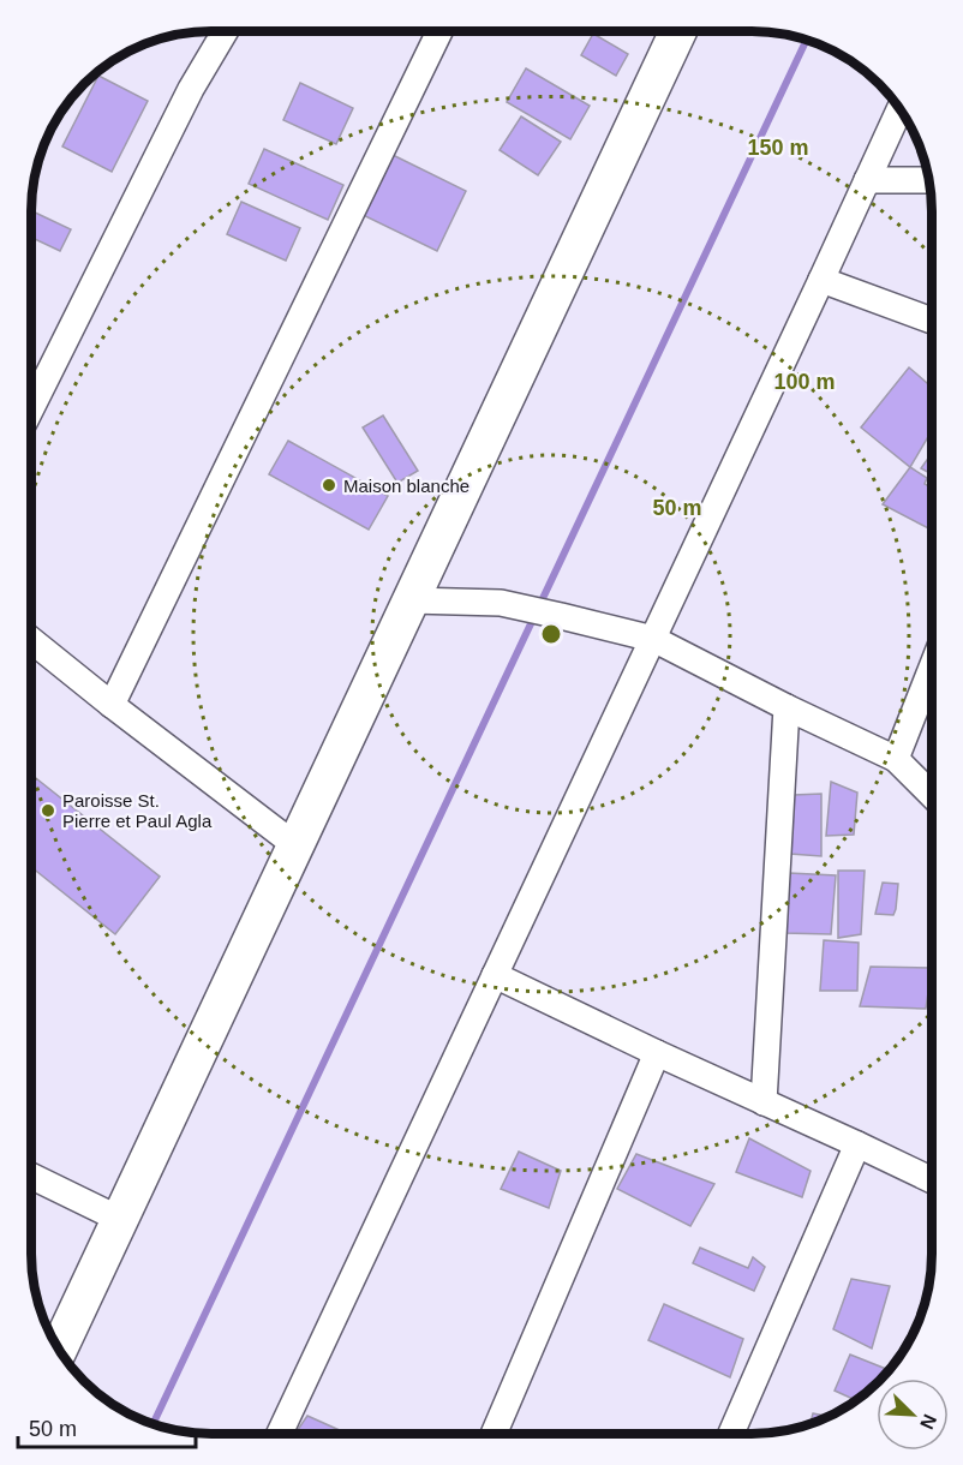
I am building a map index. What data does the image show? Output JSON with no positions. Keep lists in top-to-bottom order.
{
  "places": ["Maison blanche", "Paroisse St. Pierre et Paul Agla"],
  "scale_bar": "50 m",
  "north": "bottom right",
  "rings": ["150 m", "100 m", "50 m"]
}
